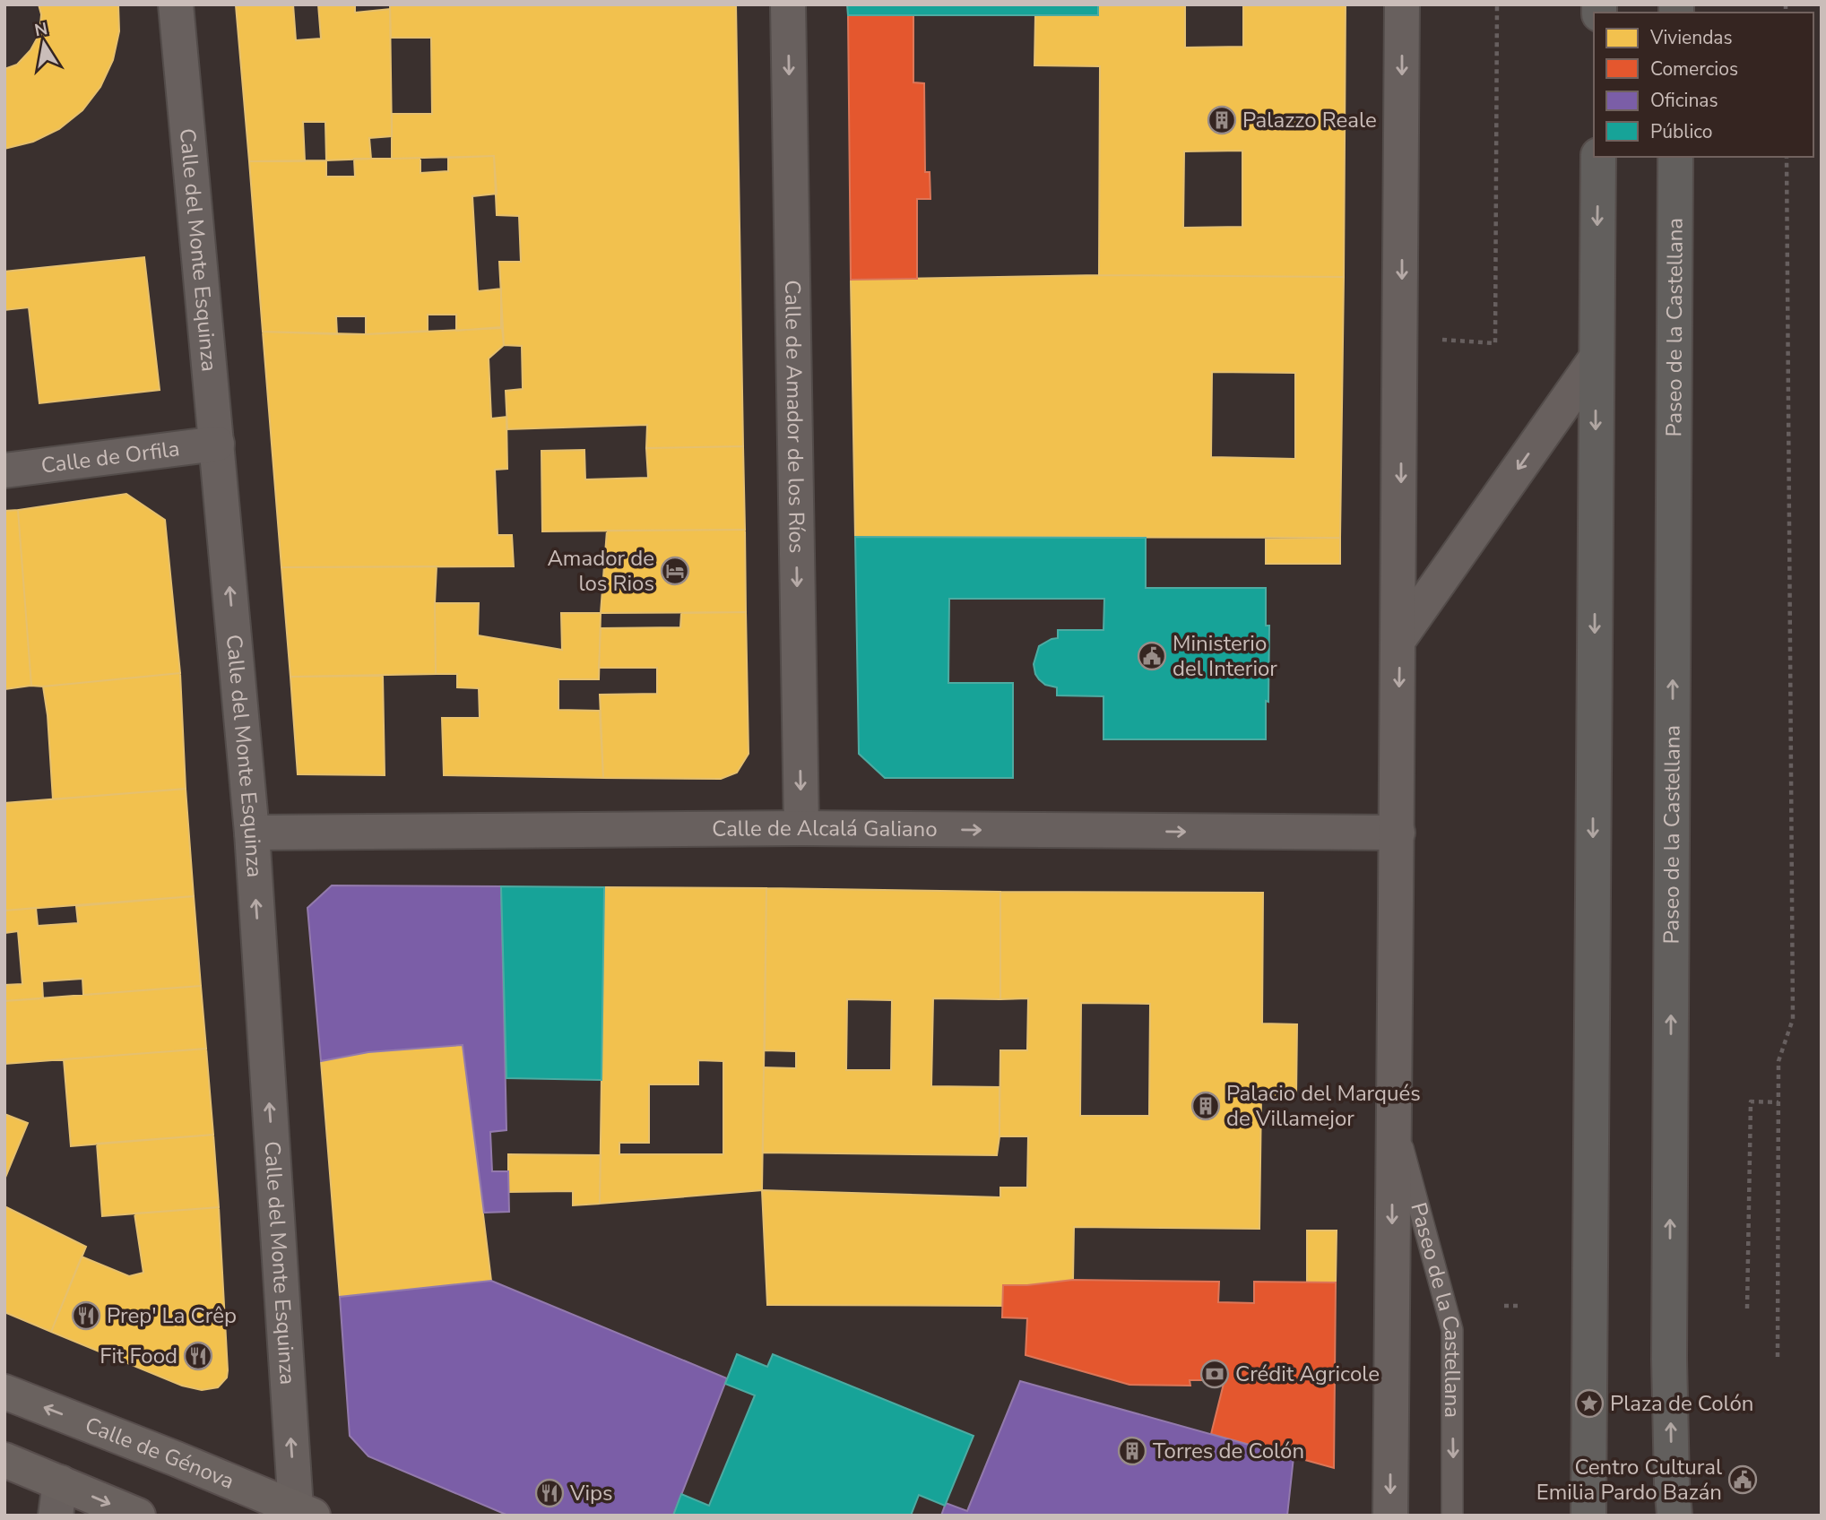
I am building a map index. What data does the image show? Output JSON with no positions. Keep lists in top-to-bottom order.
{
  "streets": {
    "highway": ["Paseo de la Castellana"],
    "main road": ["Calle de Génova"],
    "street": [
      "Calle del Monte Esquinza",
      "Calle de Amador de los Ríos",
      "Calle de Orfila",
      "Calle de Alcalá Galiano"
    ]
  },
  "crossings": [
    ["Calle del Monte Esquinza", "Calle de Orfila"],
    ["Calle del Monte Esquinza", "Calle de Alcalá Galiano"],
    ["Calle del Monte Esquinza", "Calle de Génova"],
    ["Paseo de la Castellana", "Calle de Alcalá Galiano"],
    ["Calle de Amador de los Ríos", "Calle de Alcalá Galiano"]
  ],
  "one_way": ["Calle del Monte Esquinza", "Calle de Amador de los Ríos", "Calle de Alcalá Galiano"],
  "places": {
    "building": ["Palazzo Reale", "Palacio del Marqués de Villamejor", "Torres de Colón"],
    "hotel": ["Amador de los Rios"],
    "public building": ["Ministerio del Interior", "Centro Cultural Emilia Pardo Bazán"],
    "restaurant": ["Prep' La Crêp", "Fit Food", "Vips"],
    "bank": ["Crédit Agricole"],
    "place": ["Plaza de Colón"]
  },
  "legend": [
    "Viviendas",
    "Comercios",
    "Oficinas",
    "Público"
  ],
  "north": "top"
}
